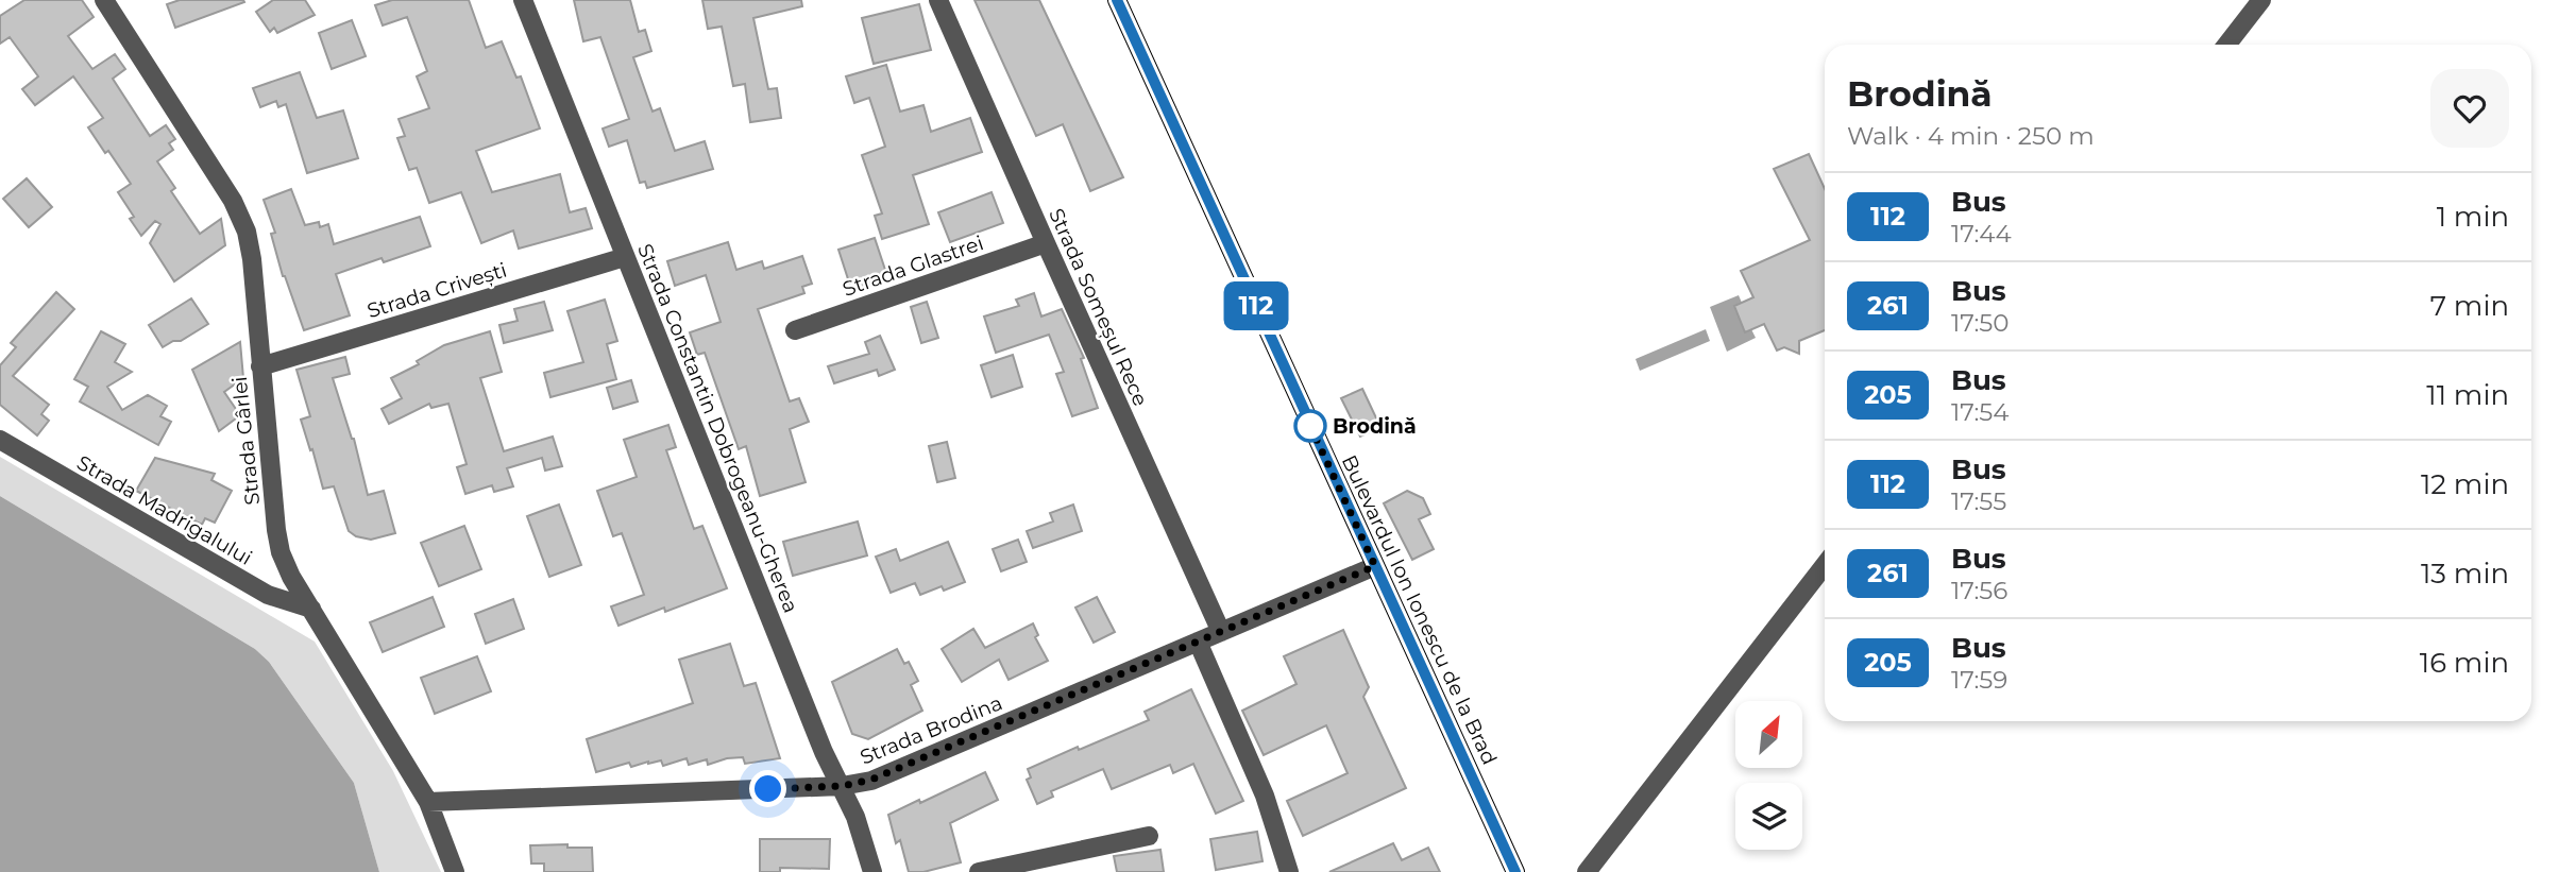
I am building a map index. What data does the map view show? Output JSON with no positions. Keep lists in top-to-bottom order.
{
  "streets": {
    "main road": ["Bulevardul Ion Ionescu de la Brad"],
    "street": [
      "Strada Glastrei",
      "Strada Crivești",
      "Strada Someșul Rece",
      "Strada Constantin Dobrogeanu-Gherea",
      "Strada Gârlei",
      "Strada Madrigalului",
      "Strada Brodina"
    ]
  },
  "crossings": [
    ["Strada Glastrei", "Strada Someșul Rece"],
    ["Strada Crivești", "Strada Constantin Dobrogeanu-Gherea"],
    ["Strada Crivești", "Strada Gârlei"],
    ["Strada Someșul Rece", "Strada Brodina"],
    ["Strada Constantin Dobrogeanu-Gherea", "Strada Brodina"],
    ["Strada Gârlei", "Strada Madrigalului"],
    ["Strada Gârlei", "Strada Brodina"],
    ["Bulevardul Ion Ionescu de la Brad", "Strada Brodina"]
  ],
  "places": ["Brodină"],
  "lines": ["bus line 112"],
  "north": "top right",
  "page": {
    "on_map": "112",
    "heading": ["Brodină", "Walk · 4 min · 250 m"],
    "list": [
      {
        "mark": "112",
        "name": "Bus",
        "note": "17:44",
        "value": "1 min"
      },
      {
        "mark": "261",
        "name": "Bus",
        "note": "17:50",
        "value": "7 min"
      },
      {
        "mark": "205",
        "name": "Bus",
        "note": "17:54",
        "value": "11 min"
      },
      {
        "mark": "112",
        "name": "Bus",
        "note": "17:55",
        "value": "12 min"
      },
      {
        "mark": "261",
        "name": "Bus",
        "note": "17:56",
        "value": "13 min"
      },
      {
        "mark": "205",
        "name": "Bus",
        "note": "17:59",
        "value": "16 min"
      }
    ]
  }
}
